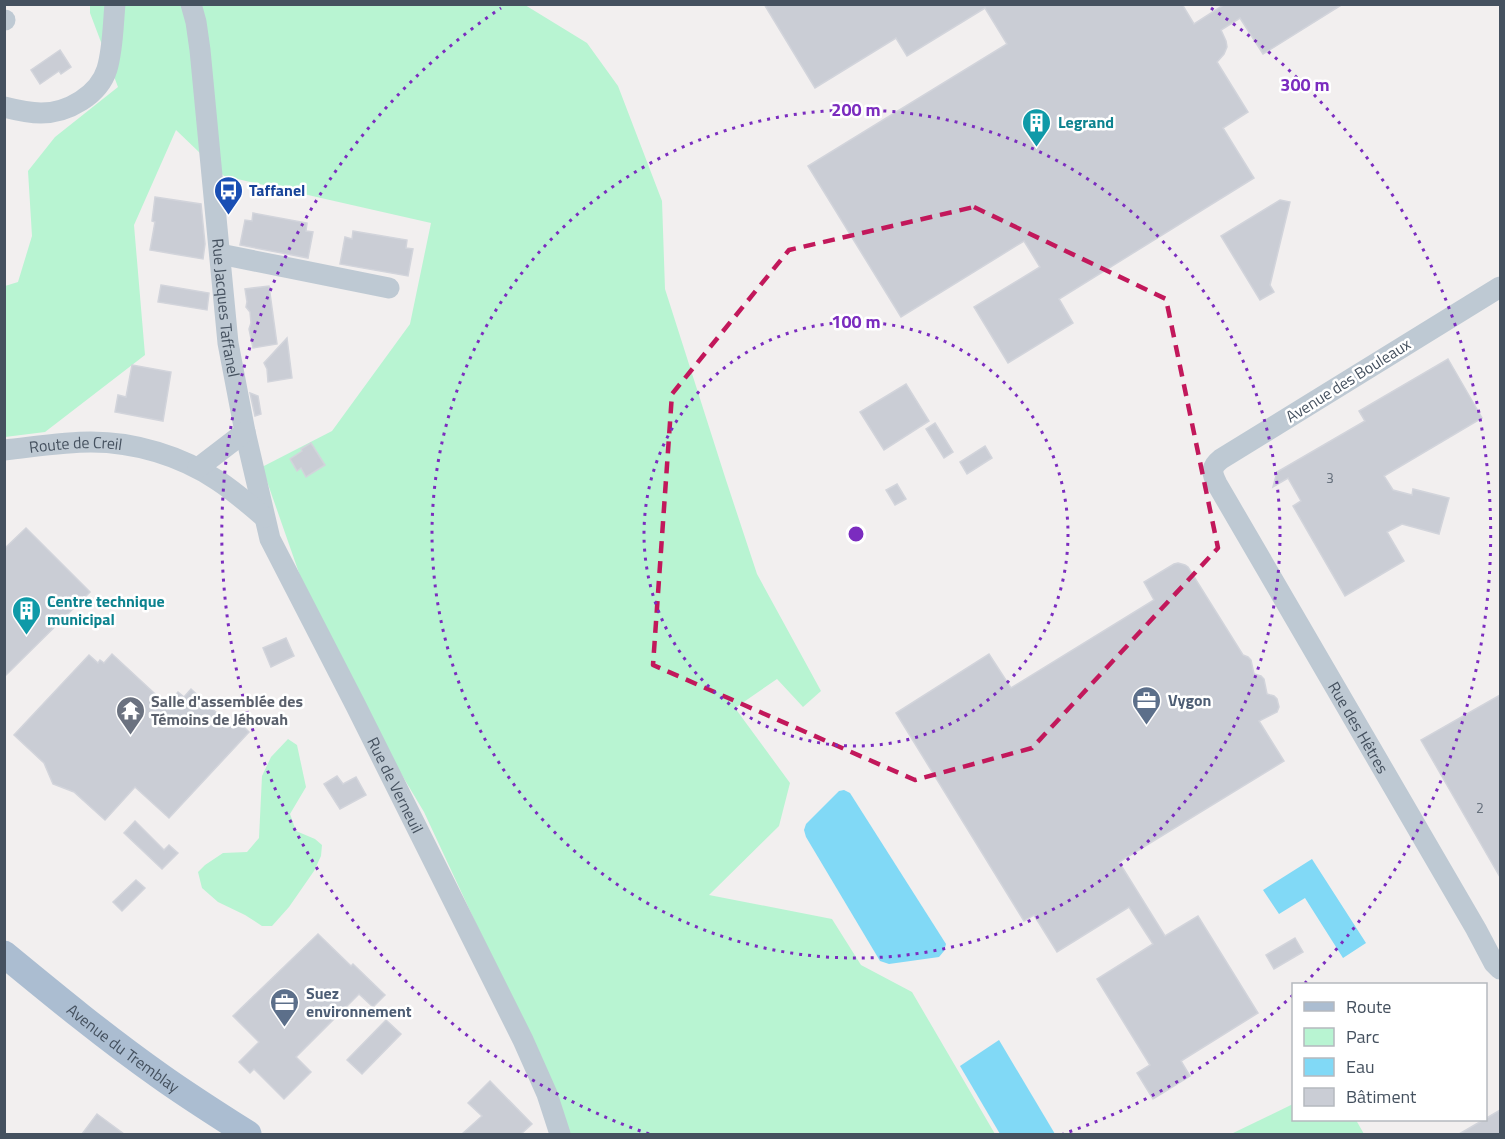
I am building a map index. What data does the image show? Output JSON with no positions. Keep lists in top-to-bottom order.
{
  "streets": {
    "main road": ["Avenue du Tremblay"],
    "street": [
      "Rue Jacques Taffanel",
      "Avenue des Bouleaux",
      "Route de Creil",
      "Rue des Hêtres",
      "Rue de Verneuil"
    ]
  },
  "crossings": [
    ["Rue Jacques Taffanel", "Rue de Verneuil"],
    ["Avenue des Bouleaux", "Rue des Hêtres"],
    ["Route de Creil", "Rue de Verneuil"]
  ],
  "places": {
    "building": ["Legrand", "Centre technique municipal"],
    "bus stop": ["Taffanel"],
    "office": ["Vygon", "Suez environnement"],
    "temple": ["Salle d'assemblée des Témoins de Jéhovah"]
  },
  "house_numbers": ["3", "2"],
  "legend": [
    "Route",
    "Parc",
    "Eau",
    "Bâtiment"
  ],
  "rings": ["300 m", "200 m", "100 m"]
}
